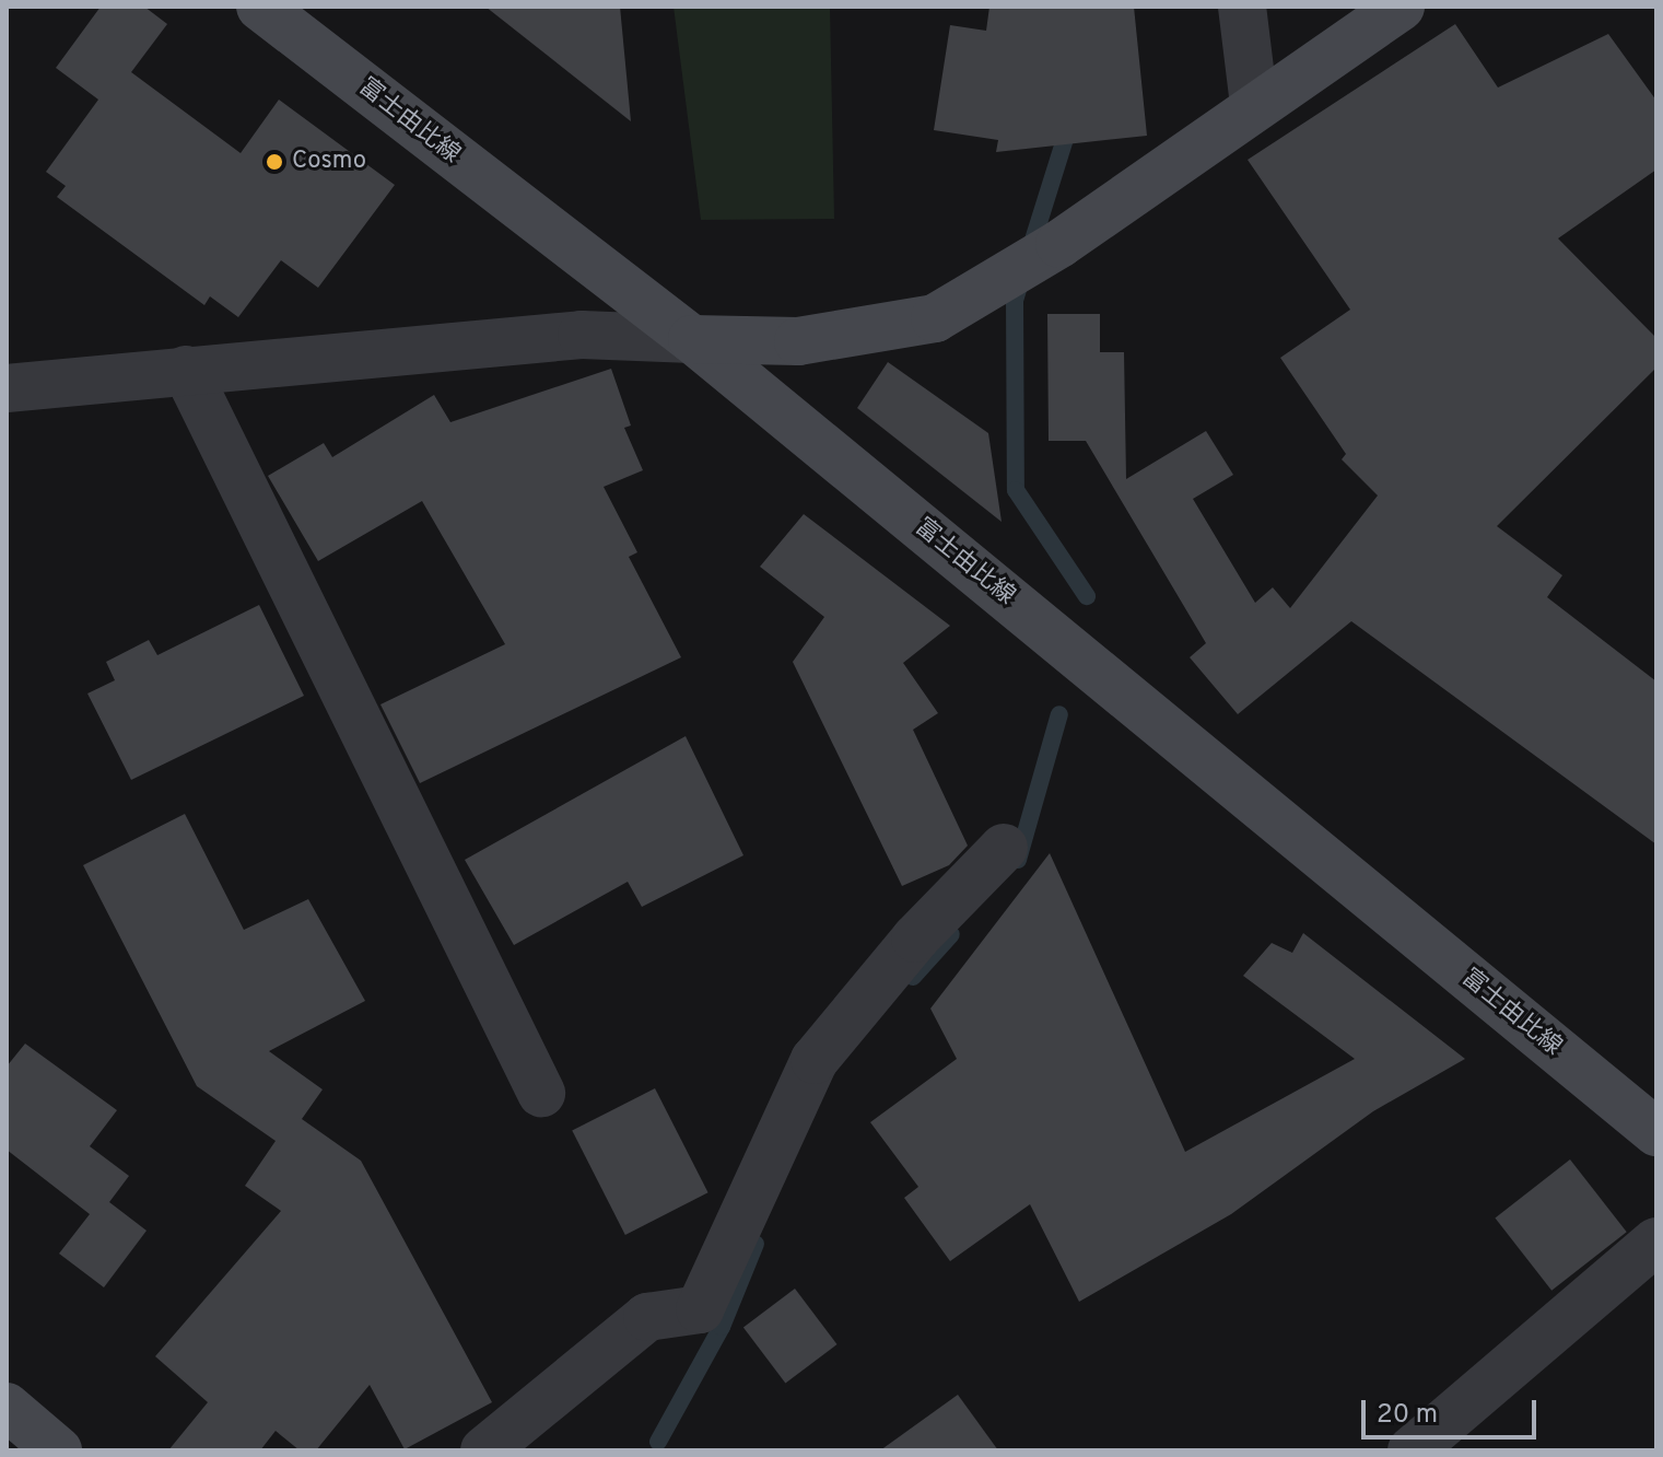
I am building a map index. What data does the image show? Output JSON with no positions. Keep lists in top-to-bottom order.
{
  "streets": {
    "main road": ["富士由比線"]
  },
  "places": ["Cosmo"],
  "scale_bar": "20 m"
}
